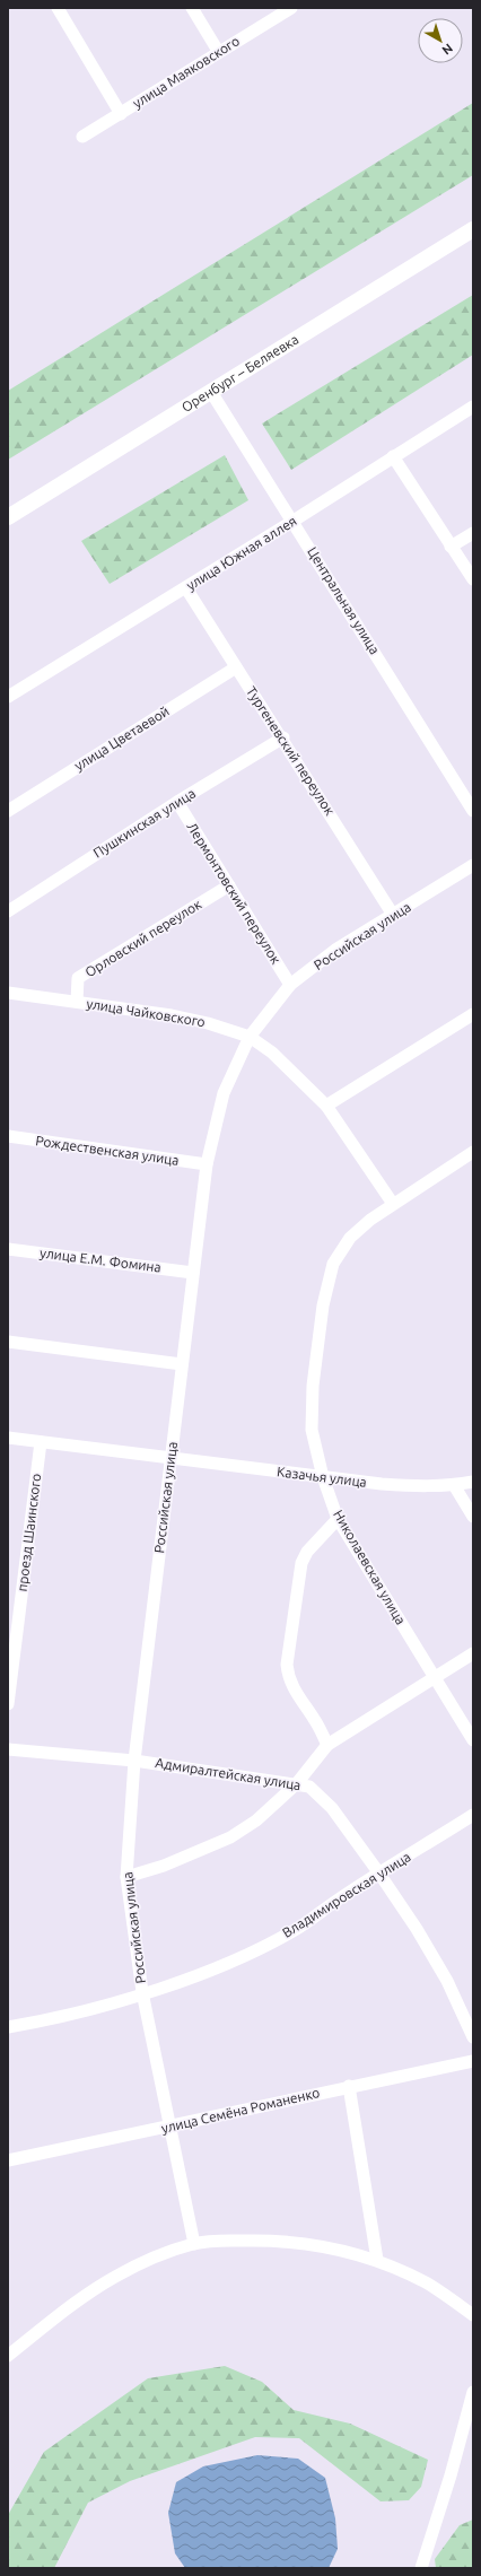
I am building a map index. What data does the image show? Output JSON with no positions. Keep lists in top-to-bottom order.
{
  "streets": {
    "main road": ["Оренбург – Беляевка"],
    "street": [
      "улица Маяковского",
      "улица Южная аллея",
      "Центральная улица",
      "улица Цветаевой",
      "Тургеневский переулок",
      "Пушкинская улица",
      "Лермонтовский переулок",
      "Российская улица",
      "Орловский переулок",
      "улица Чайковского",
      "Рождественская улица",
      "улица Е.М. Фомина",
      "Казачья улица",
      "проезд Шаинского",
      "Николаевская улица",
      "Адмиралтейская улица",
      "Владимировская улица",
      "улица Семёна Романенко"
    ]
  },
  "crossings": [
    ["Оренбург – Беляевка", "Центральная улица"],
    ["улица Южная аллея", "Центральная улица"],
    ["улица Южная аллея", "Тургеневский переулок"],
    ["улица Цветаевой", "Тургеневский переулок"],
    ["Тургеневский переулок", "Пушкинская улица"],
    ["Тургеневский переулок", "Российская улица"],
    ["Пушкинская улица", "Лермонтовский переулок"],
    ["Лермонтовский переулок", "Российская улица"],
    ["Лермонтовский переулок", "Орловский переулок"],
    ["Российская улица", "улица Чайковского"],
    ["Российская улица", "Рождественская улица"],
    ["Российская улица", "улица Е.М. Фомина"],
    ["Российская улица", "Казачья улица"],
    ["Российская улица", "Адмиралтейская улица"],
    ["Российская улица", "Владимировская улица"],
    ["Российская улица", "улица Семёна Романенко"],
    ["Орловский переулок", "улица Чайковского"],
    ["улица Чайковского", "Николаевская улица"],
    ["Казачья улица", "проезд Шаинского"],
    ["Казачья улица", "Николаевская улица"],
    ["Адмиралтейская улица", "Владимировская улица"]
  ],
  "north": "bottom right"
}
